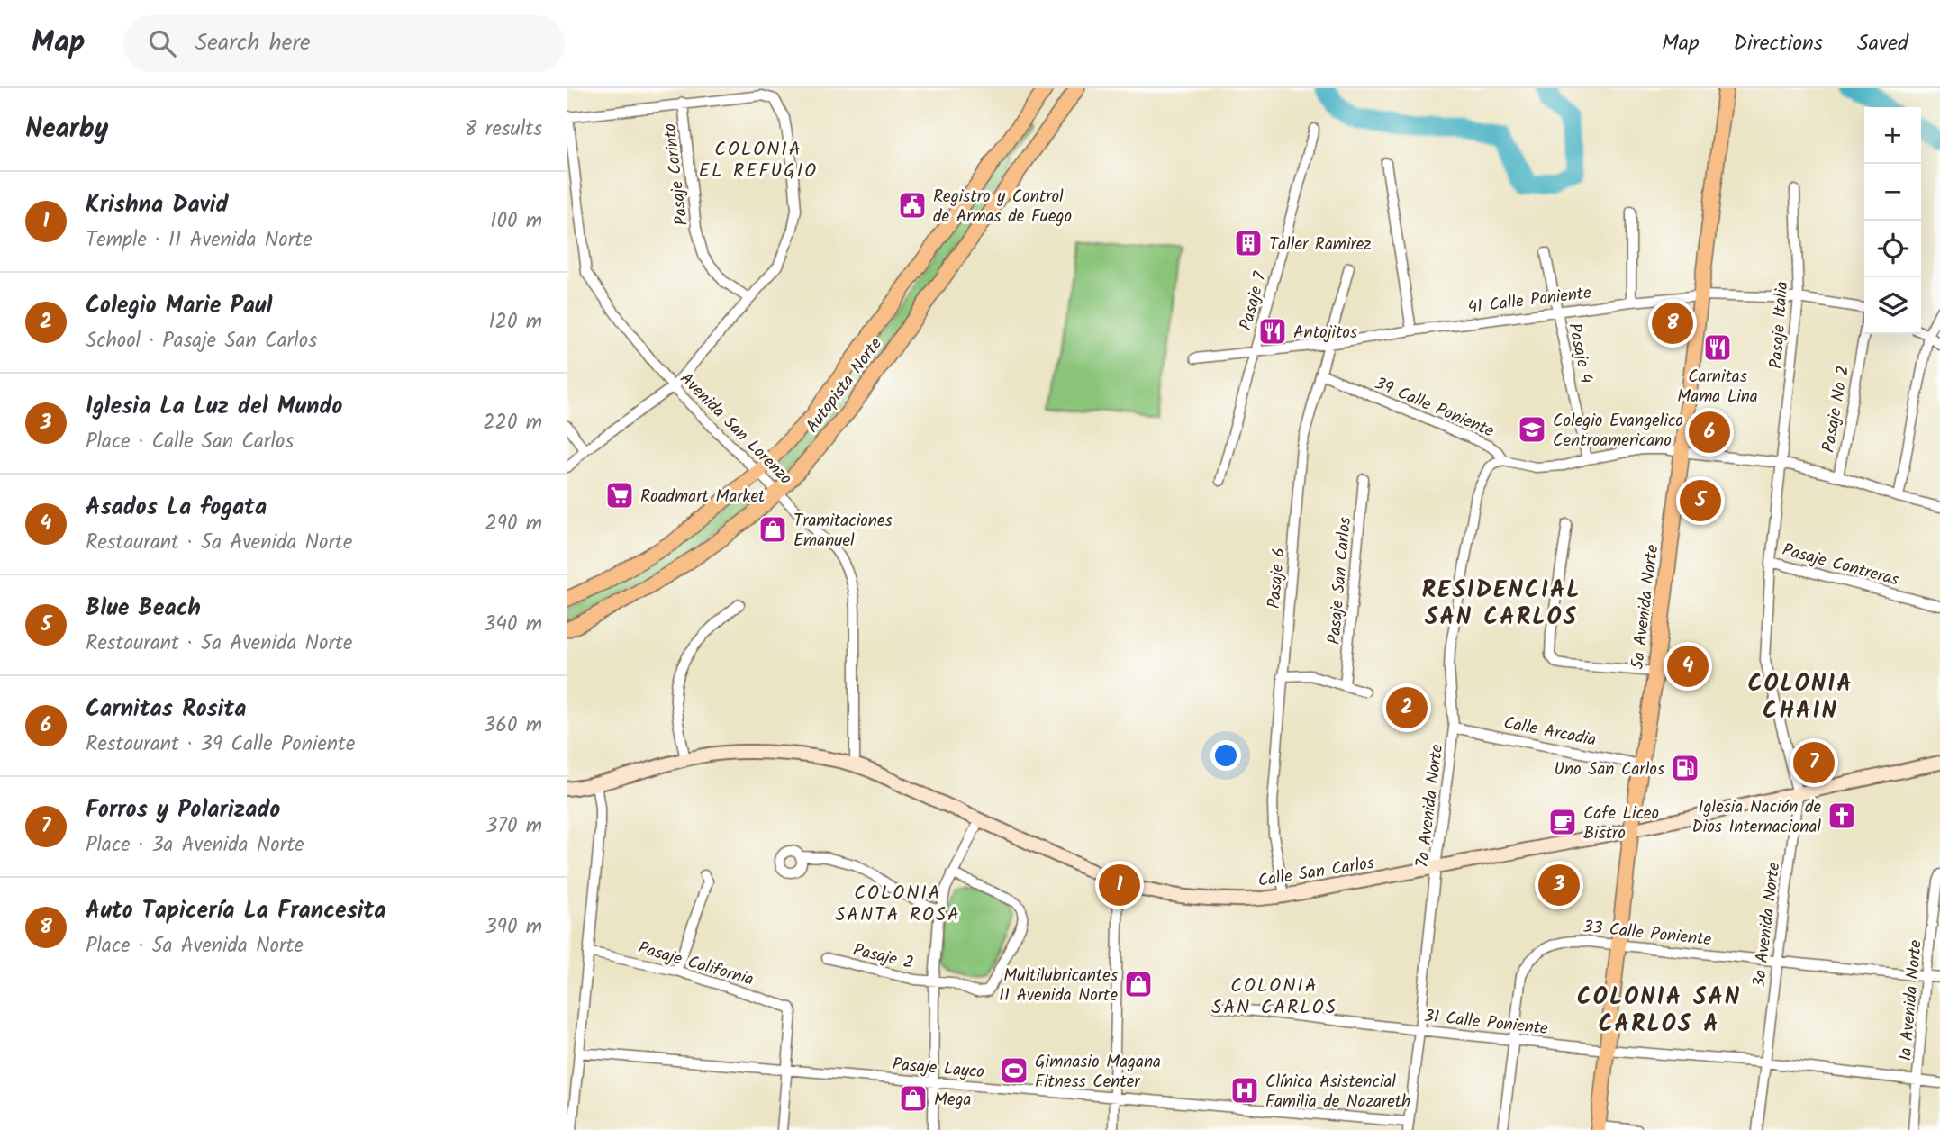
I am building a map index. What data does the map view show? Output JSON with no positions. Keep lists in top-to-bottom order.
{
  "streets": {
    "main road": ["Autopista Norte", "5a Avenida Norte"],
    "street": [
      "Pasaje Corinto",
      "41 Calle Poniente",
      "Pasaje 7",
      "Pasaje Italia",
      "Pasaje 4",
      "39 Calle Poniente",
      "Pasaje No 2",
      "Avenida San Lorenzo",
      "Pasaje Contreras",
      "Pasaje 6",
      "Pasaje San Carlos",
      "Calle Arcadia",
      "7a Avenida Norte",
      "Calle San Carlos",
      "3a Avenida Norte",
      "33 Calle Poniente",
      "Pasaje 2",
      "Pasaje California",
      "1a Avenida Norte",
      "31 Calle Poniente",
      "Pasaje Layco"
    ]
  },
  "crossings": [
    ["41 Calle Poniente", "Pasaje 7"],
    ["41 Calle Poniente", "Pasaje Italia"],
    ["41 Calle Poniente", "Pasaje 4"],
    ["41 Calle Poniente", "Pasaje 6"],
    ["41 Calle Poniente", "5a Avenida Norte"],
    ["Pasaje Italia", "39 Calle Poniente"],
    ["Pasaje Italia", "3a Avenida Norte"],
    ["Pasaje 4", "39 Calle Poniente"],
    ["Autopista Norte", "Avenida San Lorenzo"],
    ["39 Calle Poniente", "Pasaje No 2"],
    ["39 Calle Poniente", "Pasaje 6"],
    ["39 Calle Poniente", "5a Avenida Norte"],
    ["39 Calle Poniente", "7a Avenida Norte"],
    ["39 Calle Poniente", "3a Avenida Norte"],
    ["Avenida San Lorenzo", "Calle San Carlos"],
    ["Pasaje Contreras", "3a Avenida Norte"],
    ["Pasaje 6", "Calle San Carlos"],
    ["5a Avenida Norte", "Calle Arcadia"],
    ["5a Avenida Norte", "Calle San Carlos"],
    ["5a Avenida Norte", "33 Calle Poniente"],
    ["5a Avenida Norte", "31 Calle Poniente"],
    ["Calle Arcadia", "7a Avenida Norte"],
    ["7a Avenida Norte", "Calle San Carlos"],
    ["7a Avenida Norte", "31 Calle Poniente"],
    ["7a Avenida Norte", "Pasaje Layco"],
    ["Calle San Carlos", "3a Avenida Norte"],
    ["3a Avenida Norte", "33 Calle Poniente"],
    ["3a Avenida Norte", "31 Calle Poniente"],
    ["33 Calle Poniente", "1a Avenida Norte"],
    ["33 Calle Poniente", "31 Calle Poniente"],
    ["Pasaje California", "Pasaje Layco"],
    ["1a Avenida Norte", "31 Calle Poniente"]
  ],
  "districts": [
    "COLONIA EL REFUGIO",
    "RESIDENCIAL SAN CARLOS",
    "COLONIA CHAIN",
    "COLONIA SANTA ROSA",
    "COLONIA SAN CARLOS",
    "COLONIA SAN CARLOS A"
  ],
  "places": {
    "public building": ["Registro y Control de Armas de Fuego"],
    "building": ["Taller Ramirez"],
    "restaurant": ["Antojitos", "Carnitas Mama Lina"],
    "school or university": ["Colegio Evangelico Centroamericano"],
    "supermarket": ["Roadmart Market"],
    "shop": ["Tramitaciones Emanuel", "Multilubricantes 11 Avenida Norte", "Mega"],
    "fuel station": ["Uno San Carlos"],
    "church": ["Iglesia Nación de Dios Internacional"],
    "cafe": ["Cafe Liceo Bistro"],
    "sports": ["Gimnasio Magana Fitness Center"],
    "hospital": ["Clínica Asistencial Familia de Nazareth"]
  },
  "page": {
    "header": "Map",
    "search": "Search here",
    "nav": ["Map", "Directions", "Saved"],
    "heading": ["Nearby", "8 results"],
    "map_buttons": ["+", "−"],
    "list": [
      {
        "mark": "1",
        "name": "Krishna David",
        "note": "Temple · 11 Avenida Norte",
        "value": "100 m"
      },
      {
        "mark": "2",
        "name": "Colegio Marie Paul",
        "note": "School · Pasaje San Carlos",
        "value": "120 m"
      },
      {
        "mark": "3",
        "name": "Iglesia La Luz del Mundo",
        "note": "Place · Calle San Carlos",
        "value": "220 m"
      },
      {
        "mark": "4",
        "name": "Asados La fogata",
        "note": "Restaurant · 5a Avenida Norte",
        "value": "290 m"
      },
      {
        "mark": "5",
        "name": "Blue Beach",
        "note": "Restaurant · 5a Avenida Norte",
        "value": "340 m"
      },
      {
        "mark": "6",
        "name": "Carnitas Rosita",
        "note": "Restaurant · 39 Calle Poniente",
        "value": "360 m"
      },
      {
        "mark": "7",
        "name": "Forros y Polarizado",
        "note": "Place · 3a Avenida Norte",
        "value": "370 m"
      },
      {
        "mark": "8",
        "name": "Auto Tapicería La Francesita",
        "note": "Place · 5a Avenida Norte",
        "value": "390 m"
      }
    ],
    "pins": [
      "8",
      "6",
      "5",
      "4",
      "2",
      "7",
      "1",
      "3"
    ]
  }
}
